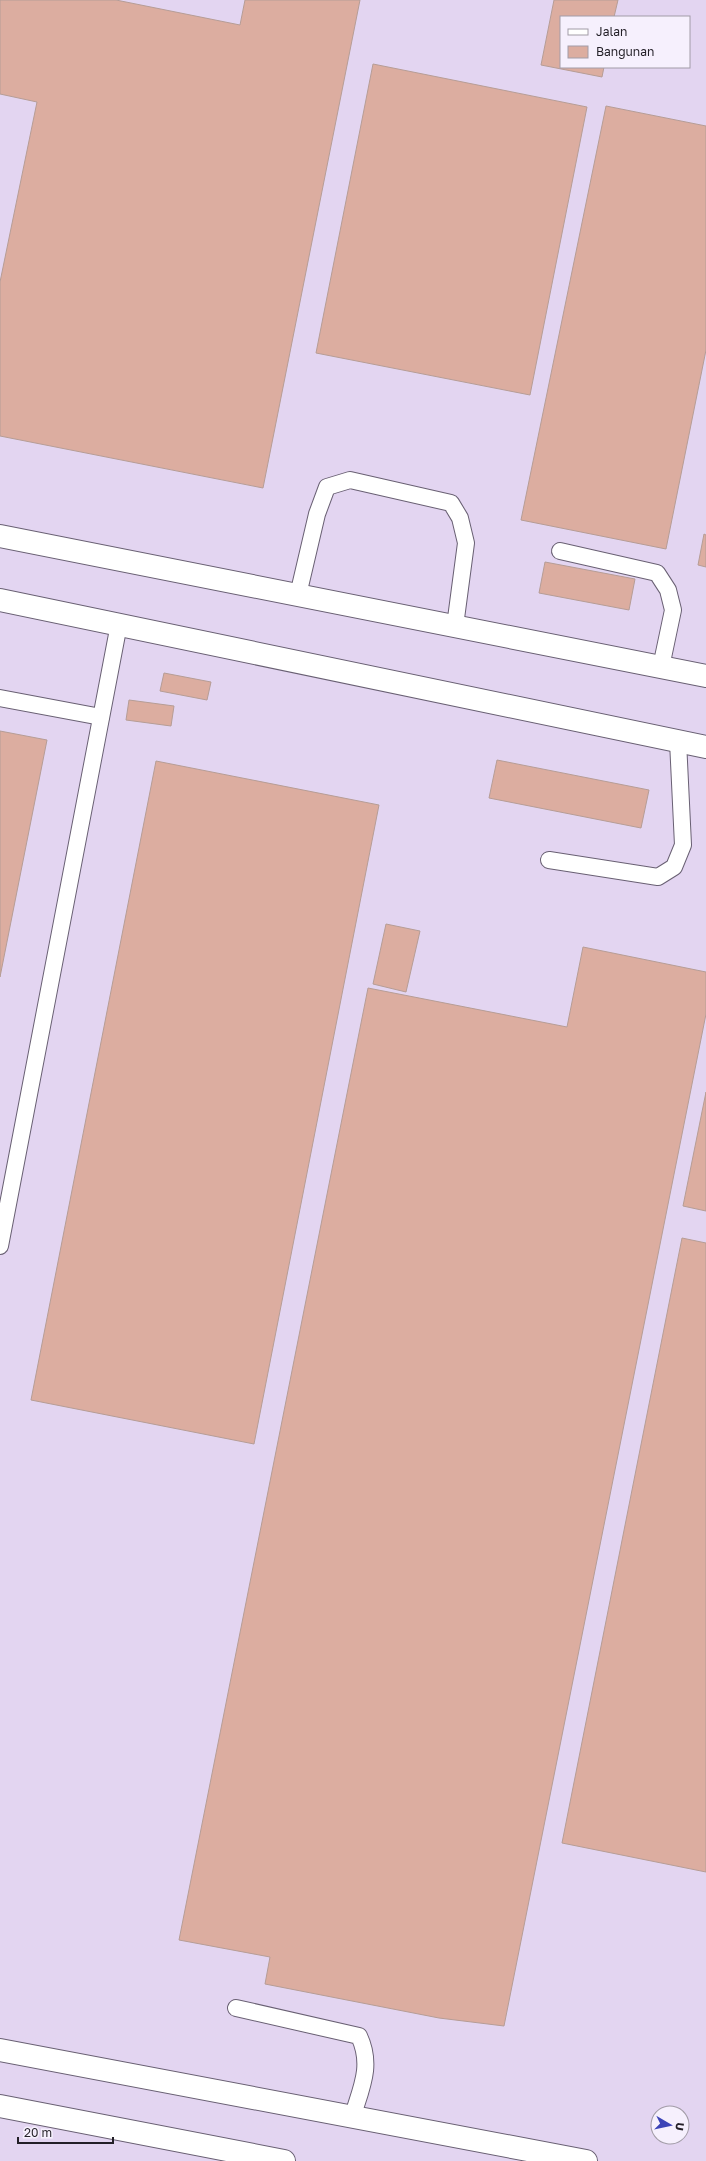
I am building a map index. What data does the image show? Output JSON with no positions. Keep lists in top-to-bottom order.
{
  "legend": ["Jalan", "Bangunan"],
  "scale_bar": "20 m",
  "north": "right"
}
